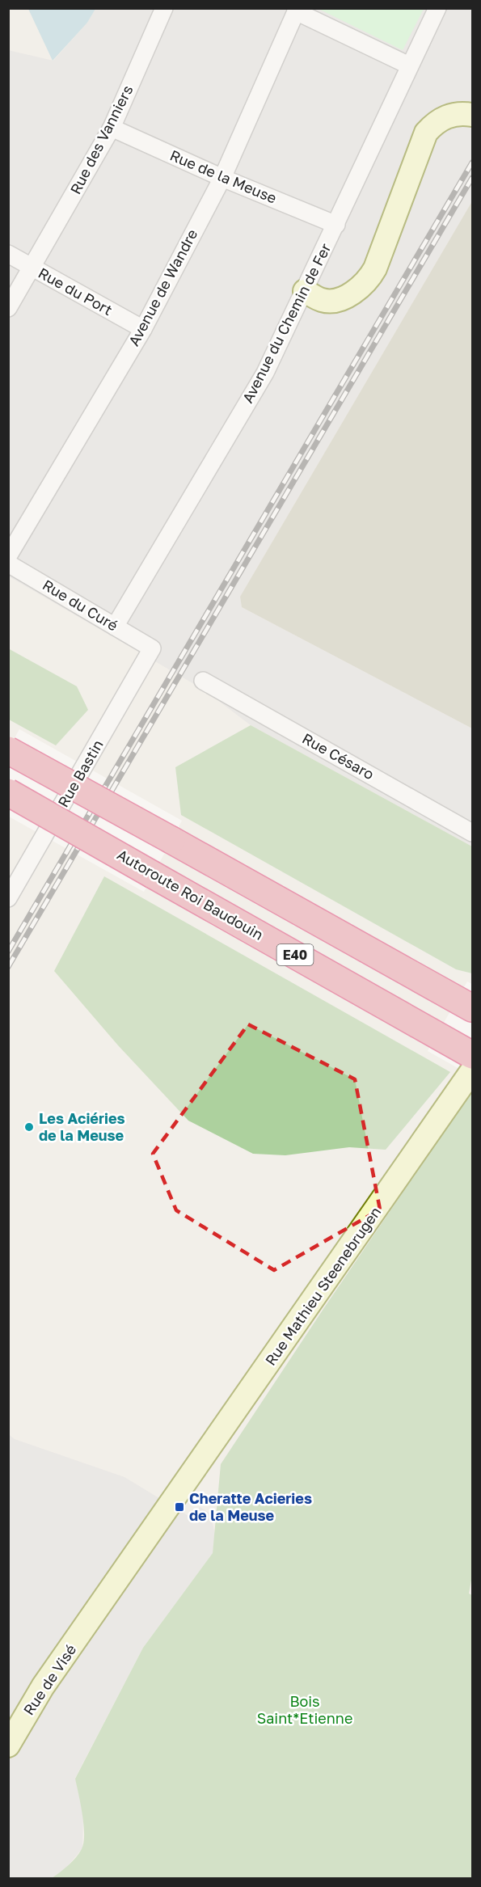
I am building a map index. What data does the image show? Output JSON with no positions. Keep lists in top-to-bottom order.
{
  "streets": {
    "highway": ["Autoroute Roi Baudouin", "E40"],
    "street": [
      "Rue des Vanniers",
      "Rue de la Meuse",
      "Avenue de Wandre",
      "Rue du Port",
      "Avenue du Chemin de Fer",
      "Rue du Curé",
      "Rue Césaro",
      "Rue Bastin",
      "Rue Mathieu Steenebrugen",
      "Rue de Visé"
    ]
  },
  "crossings": [
    ["Rue des Vanniers", "Rue de la Meuse"],
    ["Rue des Vanniers", "Rue du Port"],
    ["Rue de la Meuse", "Avenue de Wandre"],
    ["Rue de la Meuse", "Avenue du Chemin de Fer"],
    ["Avenue de Wandre", "Rue du Port"],
    ["Avenue du Chemin de Fer", "Rue du Curé"],
    ["Rue du Curé", "Rue Bastin"],
    ["Rue Mathieu Steenebrugen", "Rue de Visé"]
  ],
  "parks": ["Bois Saint*Etienne"],
  "places": {
    "other": ["Les Aciéries de la Meuse"],
    "transit": ["Cheratte Acieries de la Meuse"]
  }
}
